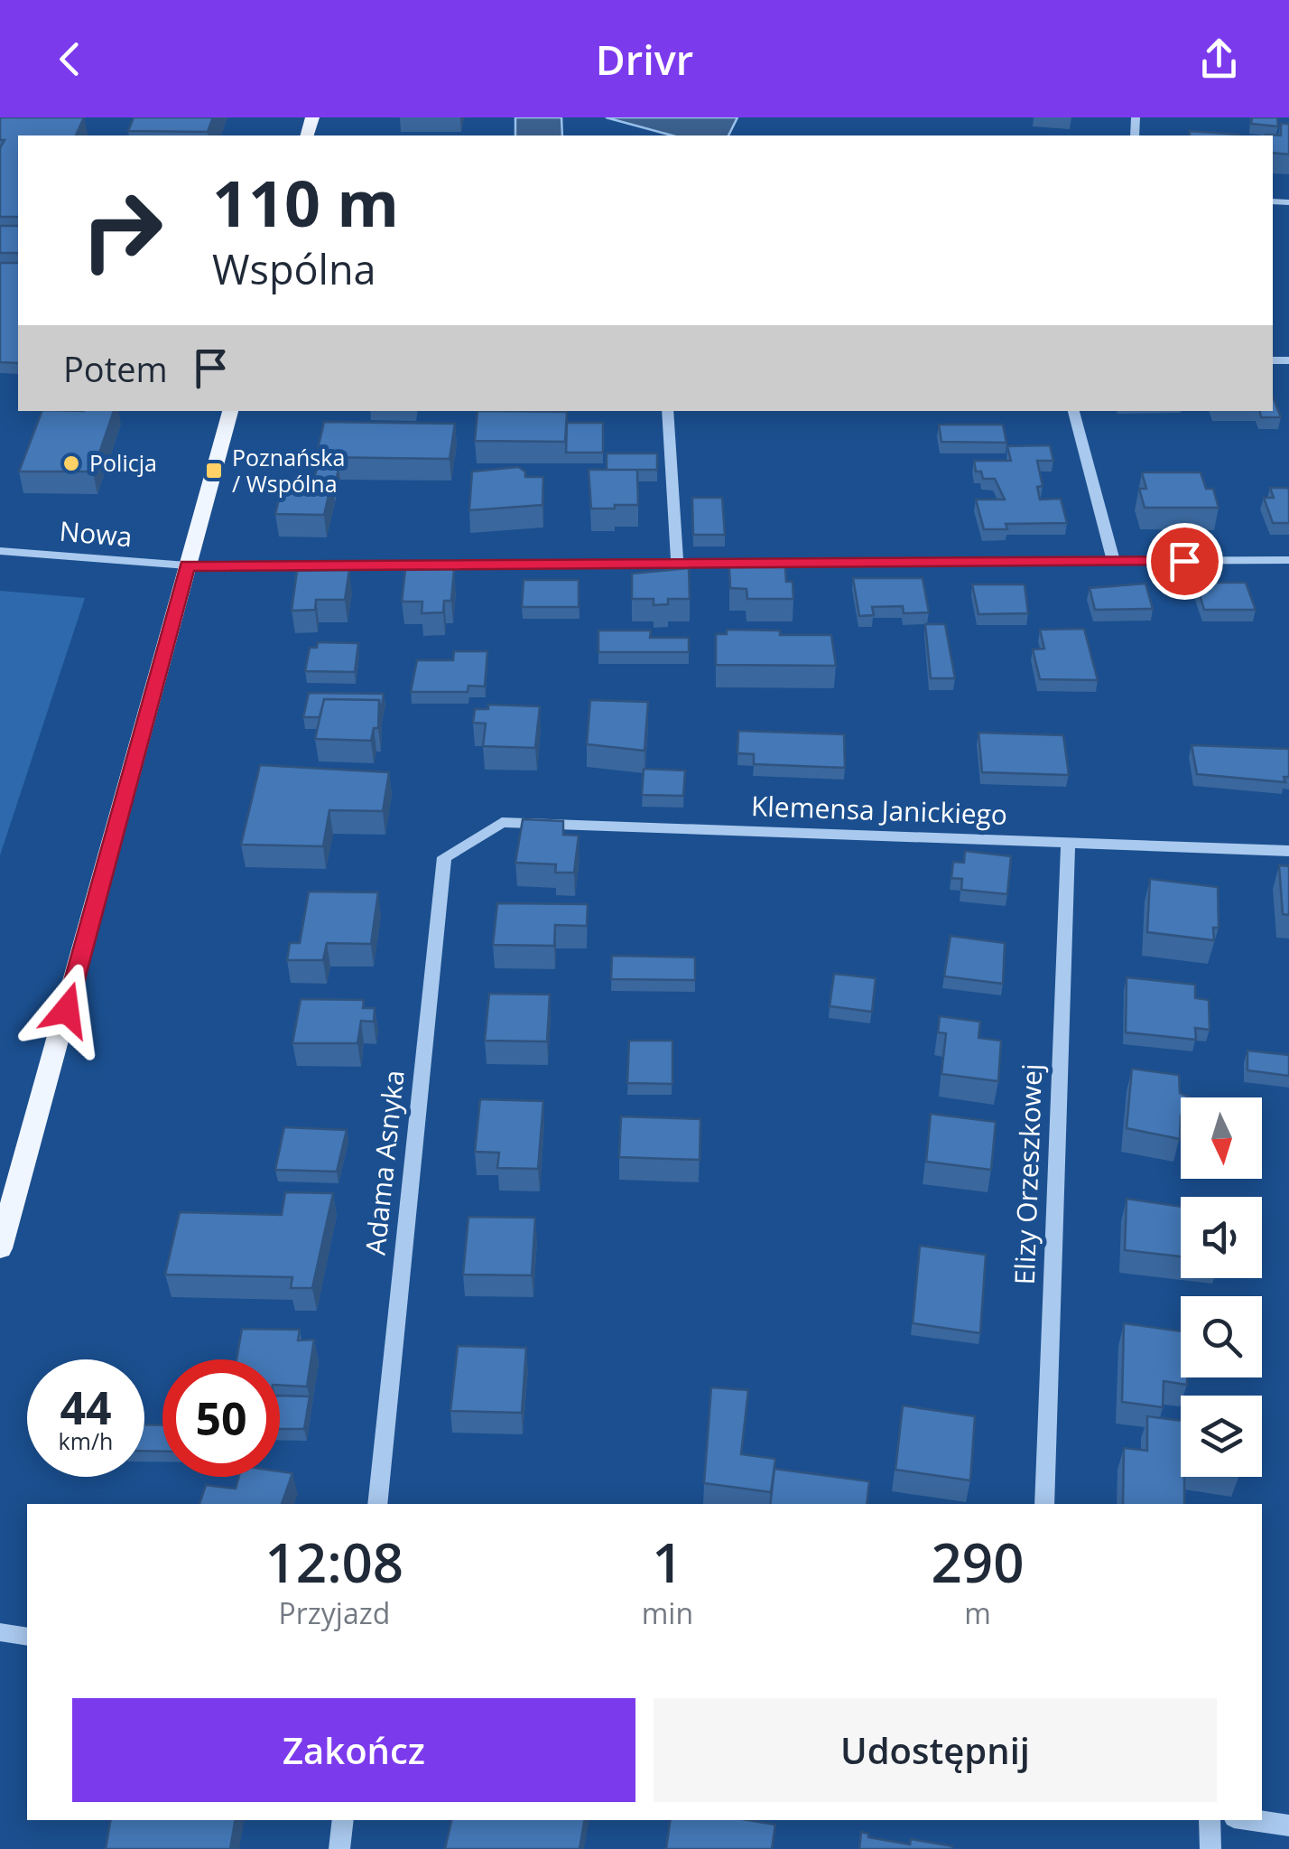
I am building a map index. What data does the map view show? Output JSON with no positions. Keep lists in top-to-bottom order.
{
  "streets": {
    "street": [
      "Nowa",
      "Klemensa Janickiego",
      "Adama Asnyka",
      "Elizy Orzeszkowej"
    ]
  },
  "crossings": [
    ["Klemensa Janickiego", "Adama Asnyka"],
    ["Klemensa Janickiego", "Elizy Orzeszkowej"]
  ],
  "places": {
    "other": ["Policja"],
    "transit": ["Poznańska / Wspólna"]
  },
  "north": "bottom",
  "page": {
    "header": "Drivr",
    "turn": ["110 m", "Wspólna"],
    "then": "Potem",
    "speed": "44 km/h",
    "limit": "50",
    "eta": [
      "12:08",
      "Przyjazd",
      "1",
      "min",
      "290",
      "m"
    ],
    "buttons": ["Zakończ", "Udostępnij"]
  }
}
